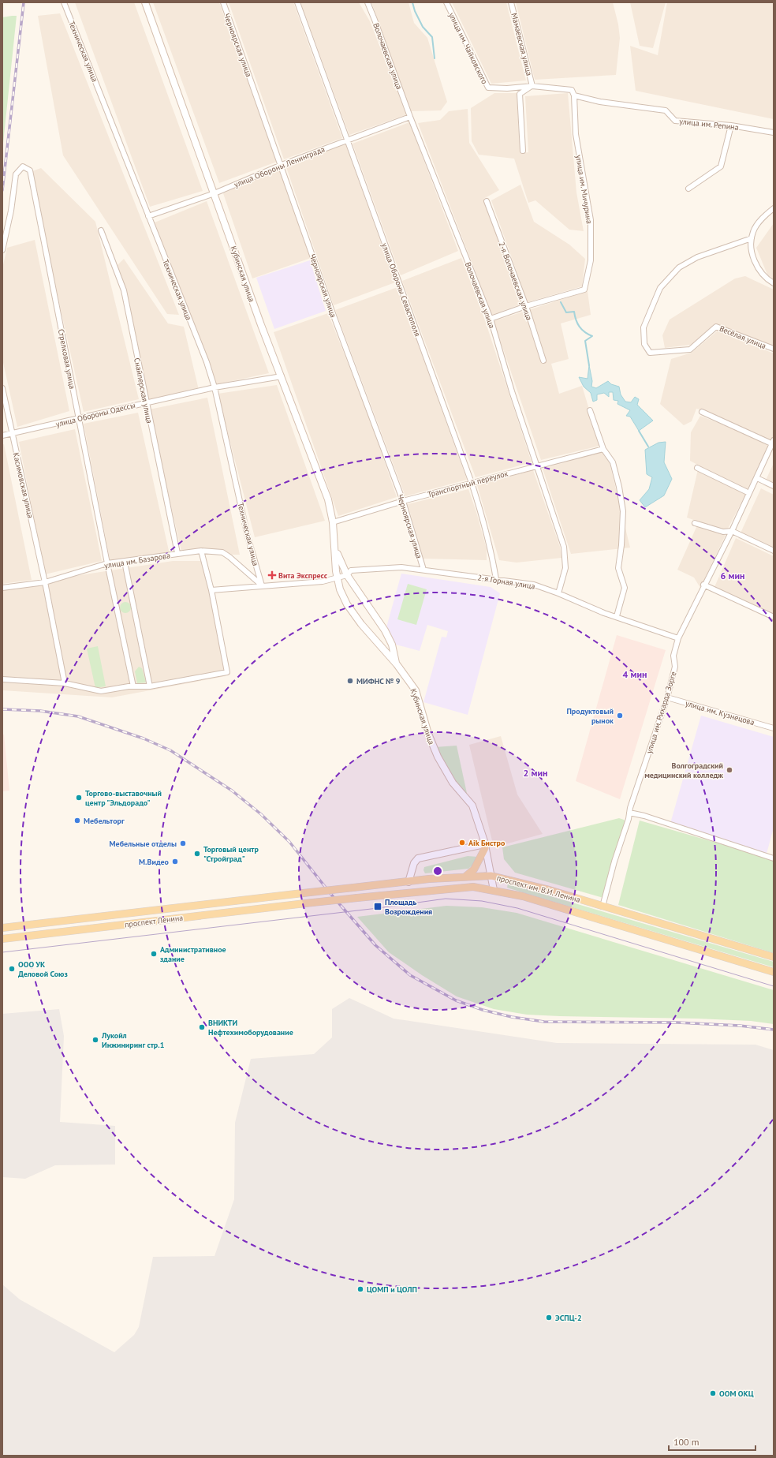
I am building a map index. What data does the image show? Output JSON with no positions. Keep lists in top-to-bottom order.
{
  "streets": {
    "main road": ["проспект им. В.И. Ленина", "проспект Ленина"],
    "street": [
      "Мамаевская улица",
      "Черноярская улица",
      "улица им. Чайковского",
      "Техническая улица",
      "Волочаевская улица",
      "улица им. Репина",
      "улица Обороны Ленинграда",
      "улица им. Мичурина",
      "Кубинская улица",
      "2-я Волочаевская улица",
      "улица Обороны Севастополя",
      "Весёлая улица",
      "Стрелковая улица",
      "Снайперская улица",
      "улица Обороны Одессы",
      "Транспортный переулок",
      "Касимовская улица",
      "улица им. Базарова",
      "2-я Горная улица",
      "улица им. Рихарда Зорге",
      "улица им. Кузнецова"
    ]
  },
  "crossings": [
    ["Мамаевская улица", "улица им. Чайковского"],
    ["Мамаевская улица", "улица им. Мичурина"],
    ["Черноярская улица", "улица Обороны Ленинграда"],
    ["Черноярская улица", "Транспортный переулок"],
    ["Черноярская улица", "2-я Горная улица"],
    ["улица им. Чайковского", "улица им. Мичурина"],
    ["Техническая улица", "улица Обороны Ленинграда"],
    ["Техническая улица", "улица Обороны Одессы"],
    ["Техническая улица", "улица им. Базарова"],
    ["Волочаевская улица", "улица Обороны Ленинграда"],
    ["Волочаевская улица", "Транспортный переулок"],
    ["Волочаевская улица", "2-я Горная улица"],
    ["улица им. Репина", "улица им. Мичурина"],
    ["улица Обороны Ленинграда", "Кубинская улица"],
    ["улица Обороны Ленинграда", "улица Обороны Севастополя"],
    ["улица им. Мичурина", "2-я Волочаевская улица"],
    ["Кубинская улица", "улица Обороны Одессы"],
    ["Кубинская улица", "Транспортный переулок"],
    ["Кубинская улица", "2-я Горная улица"],
    ["Кубинская улица", "проспект им. В.И. Ленина"],
    ["улица Обороны Севастополя", "Транспортный переулок"],
    ["улица Обороны Севастополя", "2-я Горная улица"],
    ["Стрелковая улица", "улица Обороны Одессы"],
    ["Стрелковая улица", "улица им. Базарова"],
    ["Снайперская улица", "улица Обороны Одессы"],
    ["Снайперская улица", "улица им. Базарова"],
    ["улица Обороны Одессы", "Касимовская улица"],
    ["Касимовская улица", "улица им. Базарова"],
    ["2-я Горная улица", "улица им. Рихарда Зорге"],
    ["улица им. Рихарда Зорге", "улица им. Кузнецова"],
    ["улица им. Рихарда Зорге", "проспект им. В.И. Ленина"],
    ["проспект им. В.И. Ленина", "проспект Ленина"]
  ],
  "places": {
    "health": ["Вита Экспресс"],
    "other": [
      "МИФНС № 9",
      "Продуктовый рынок",
      "Волгоградский медицинский колледж",
      "Торгово-выставочный центр \"Эльдорадо\"",
      "Мебельторг",
      "Aik Бистро",
      "Мебельные отделы",
      "Торговый центр \"Стройград\"",
      "М.Видео",
      "Административное здание",
      "ООО УК Деловой Союз",
      "ВНИКТИ Нефтехимоборудование",
      "Лукойл Инжиниринг стр.1",
      "ЦОМП и ЦОЛП",
      "ЭСПЦ-2",
      "ООМ ОКЦ"
    ],
    "transit": ["Площадь Возрождения"]
  },
  "scale_bar": "100 m",
  "rings": ["6 мин", "4 мин", "2 мин"]
}
